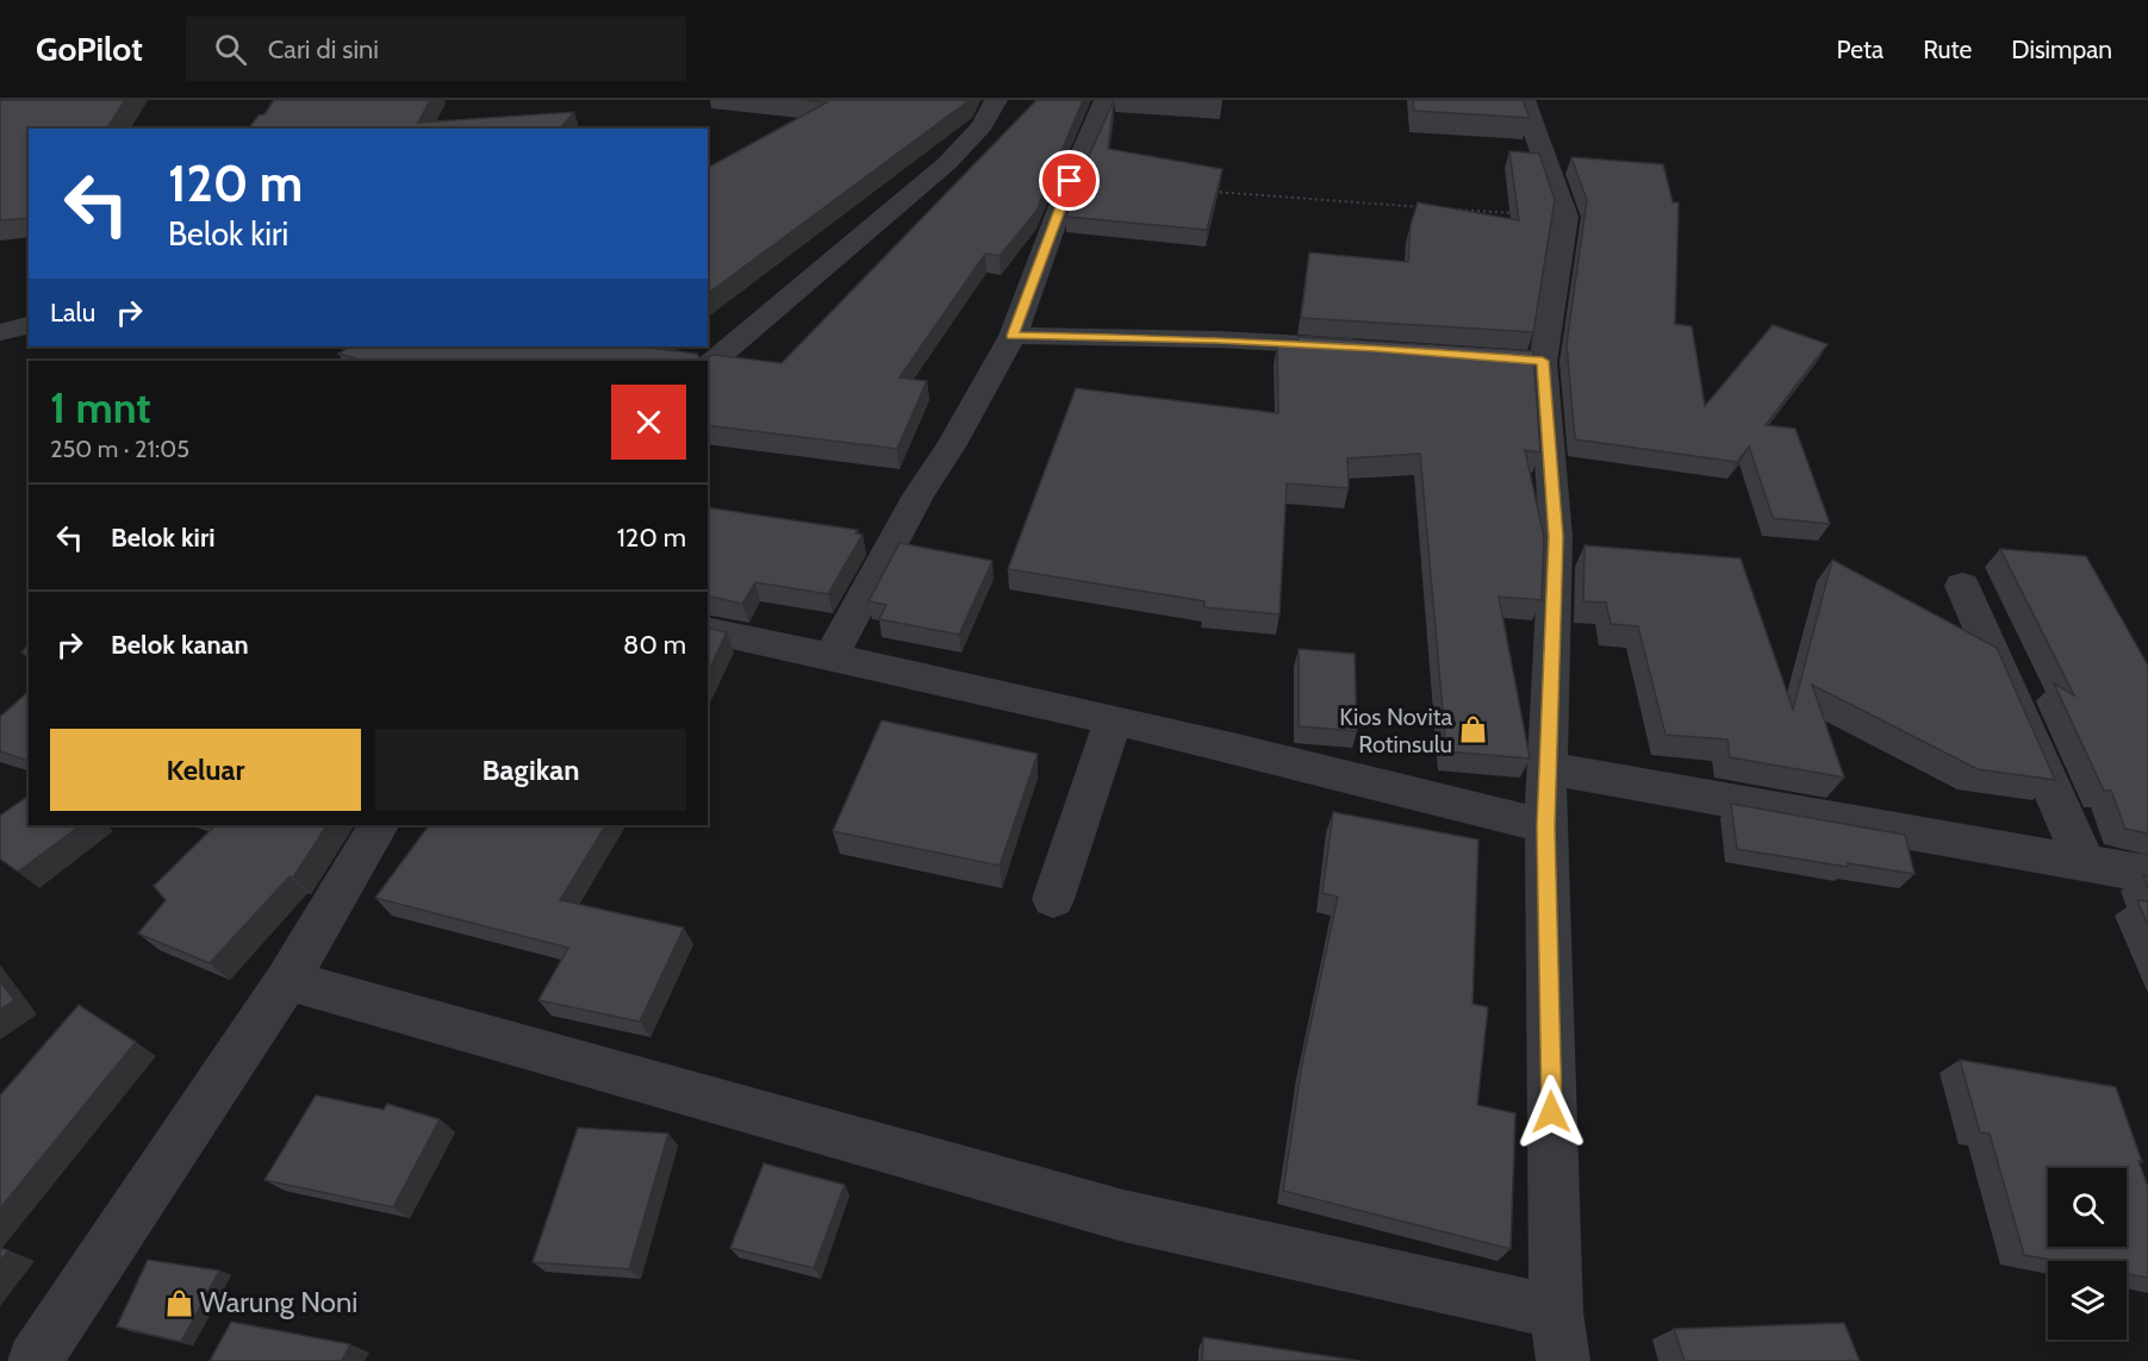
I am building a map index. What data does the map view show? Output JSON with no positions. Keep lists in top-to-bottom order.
{
  "places": {
    "shop": ["Kios Novita Rotinsulu", "Warung Noni"]
  },
  "page": {
    "header": "GoPilot",
    "search": "Cari di sini",
    "nav": ["Peta", "Rute", "Disimpan"],
    "turn": ["120 m", "Belok kiri"],
    "then": "Lalu",
    "heading": ["1 mnt", "250 m · 21:05"],
    "list": [
      {
        "name": "Belok kiri",
        "value": "120 m"
      },
      {
        "name": "Belok kanan",
        "value": "80 m"
      }
    ],
    "buttons": ["Keluar", "Bagikan"]
  }
}
